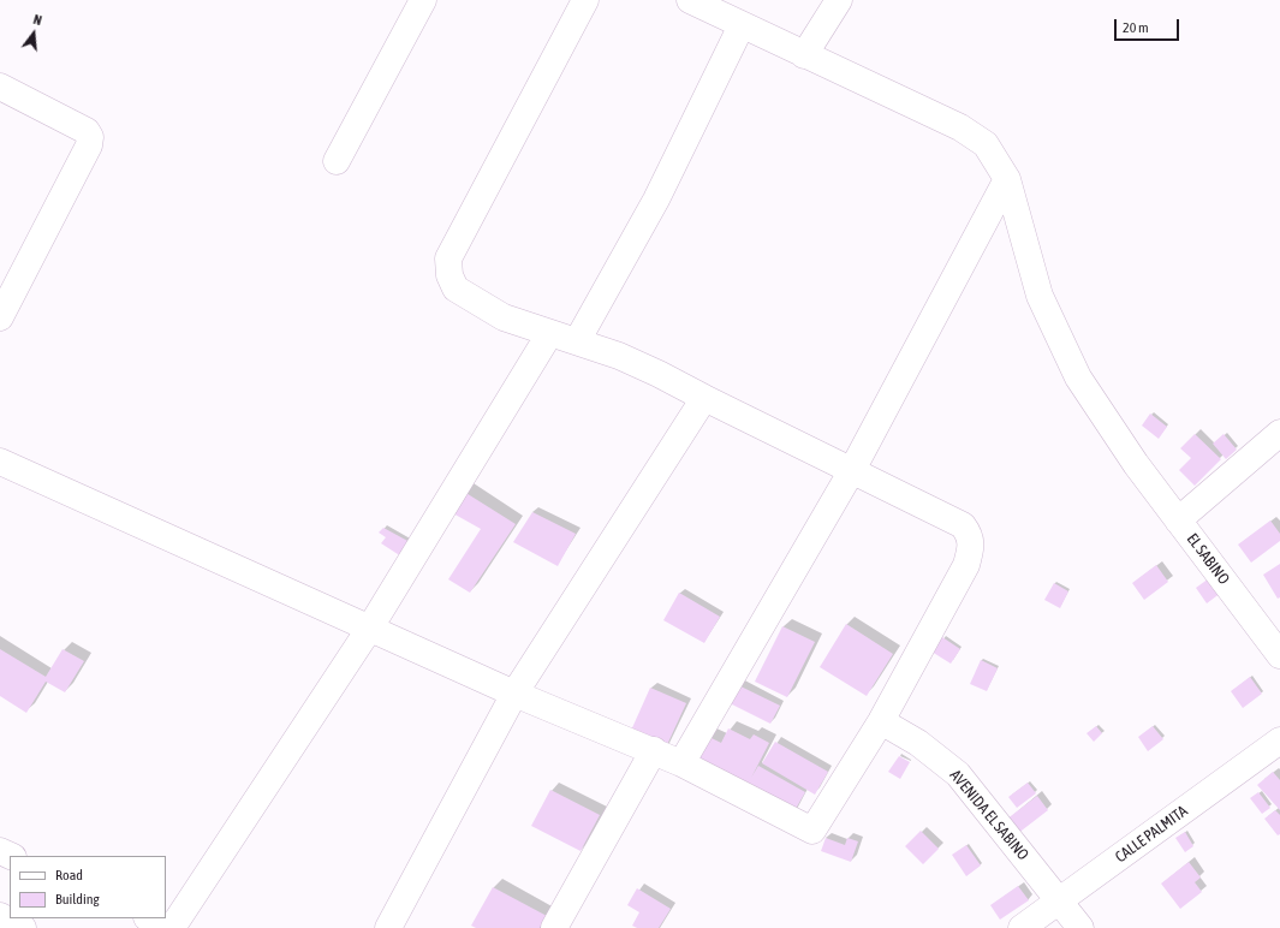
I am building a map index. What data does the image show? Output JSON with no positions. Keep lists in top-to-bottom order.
{
  "streets": {
    "street": ["EL SABINO", "AVENIDA EL SABINO", "CALLE PALMITA"]
  },
  "crossings": [
    ["AVENIDA EL SABINO", "CALLE PALMITA"]
  ],
  "legend": ["Road", "Building"],
  "scale_bar": "20 m",
  "north": "top"
}
